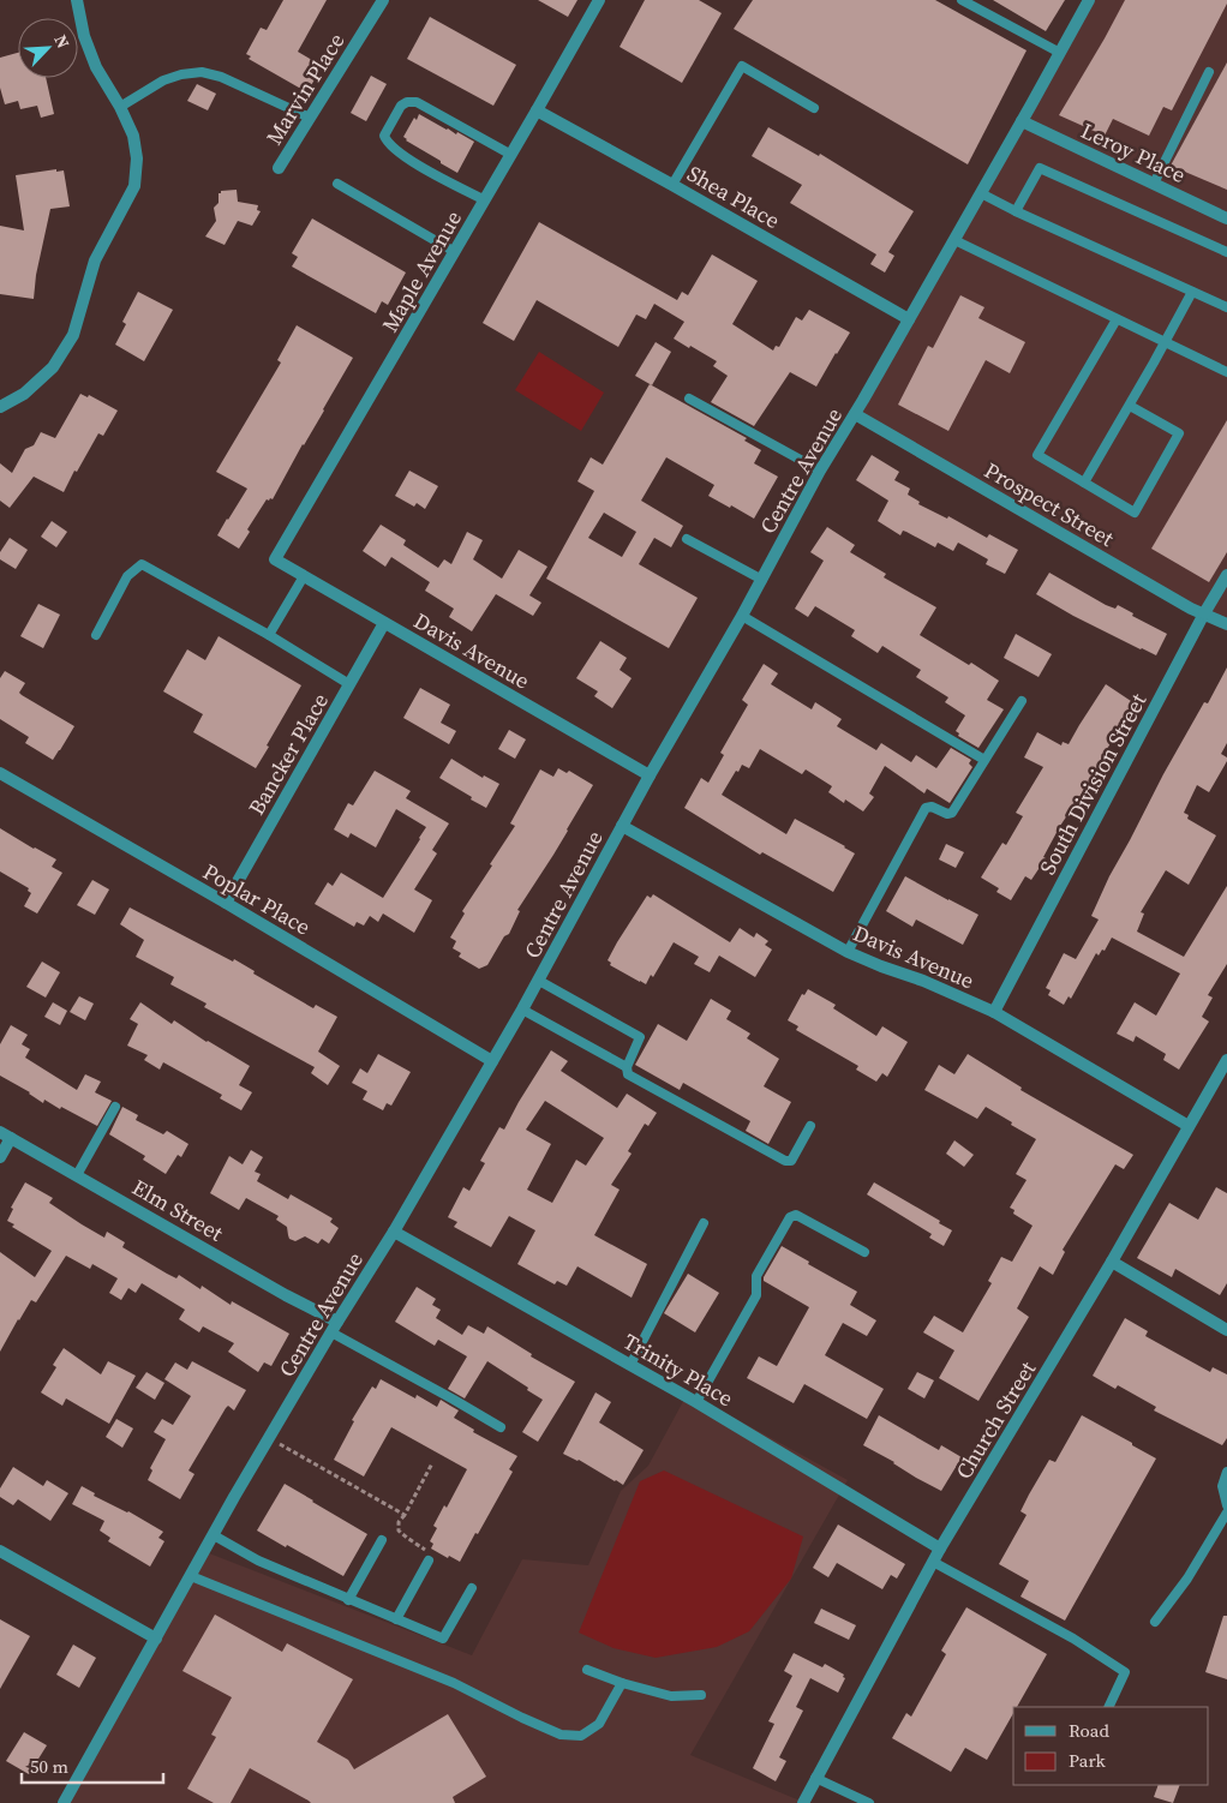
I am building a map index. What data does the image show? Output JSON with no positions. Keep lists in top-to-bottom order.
{
  "streets": {
    "street": [
      "Marvin Place",
      "Leroy Place",
      "Shea Place",
      "Maple Avenue",
      "Centre Avenue",
      "Prospect Street",
      "Davis Avenue",
      "Bancker Place",
      "South Division Street",
      "Poplar Place",
      "Elm Street",
      "Trinity Place",
      "Church Street"
    ]
  },
  "crossings": [
    ["Leroy Place", "Centre Avenue"],
    ["Shea Place", "Maple Avenue"],
    ["Shea Place", "Centre Avenue"],
    ["Maple Avenue", "Davis Avenue"],
    ["Centre Avenue", "Prospect Street"],
    ["Centre Avenue", "Davis Avenue"],
    ["Centre Avenue", "Poplar Place"],
    ["Centre Avenue", "Elm Street"],
    ["Centre Avenue", "Trinity Place"],
    ["Prospect Street", "South Division Street"],
    ["Davis Avenue", "Bancker Place"],
    ["Davis Avenue", "South Division Street"],
    ["Davis Avenue", "Church Street"],
    ["Bancker Place", "Poplar Place"],
    ["Trinity Place", "Church Street"]
  ],
  "legend": ["Road", "Park"],
  "scale_bar": "50 m",
  "north": "top right"
}
